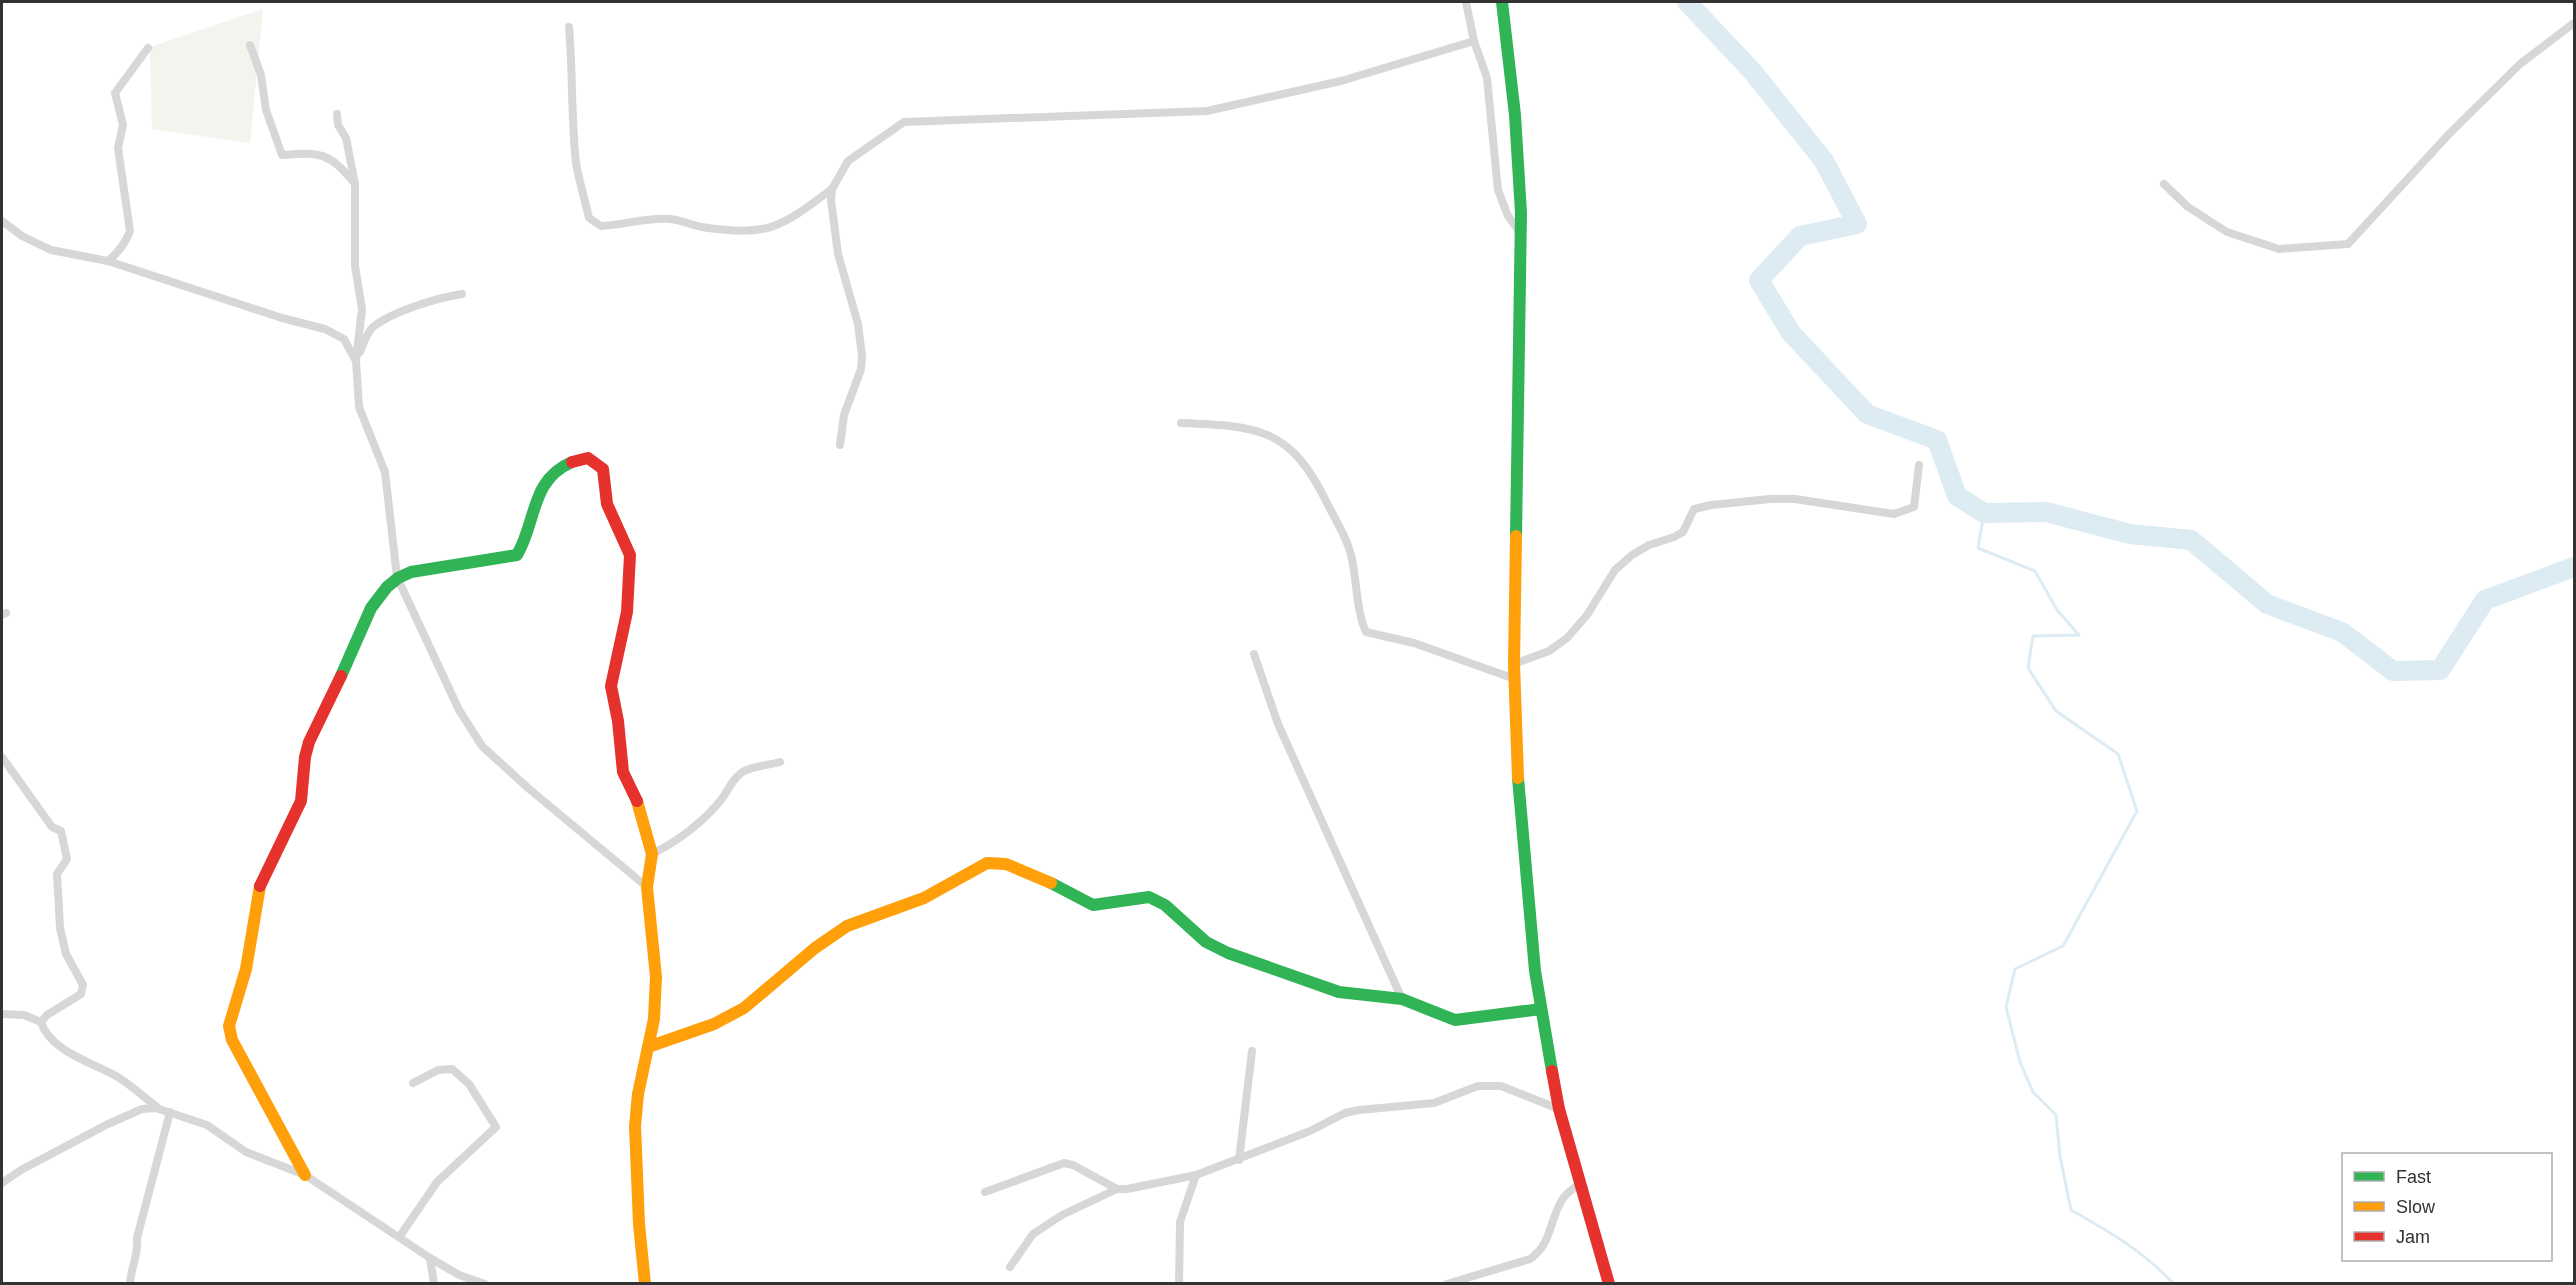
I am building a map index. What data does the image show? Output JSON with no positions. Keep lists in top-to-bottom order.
{
  "legend": ["Fast", "Slow", "Jam"]
}
